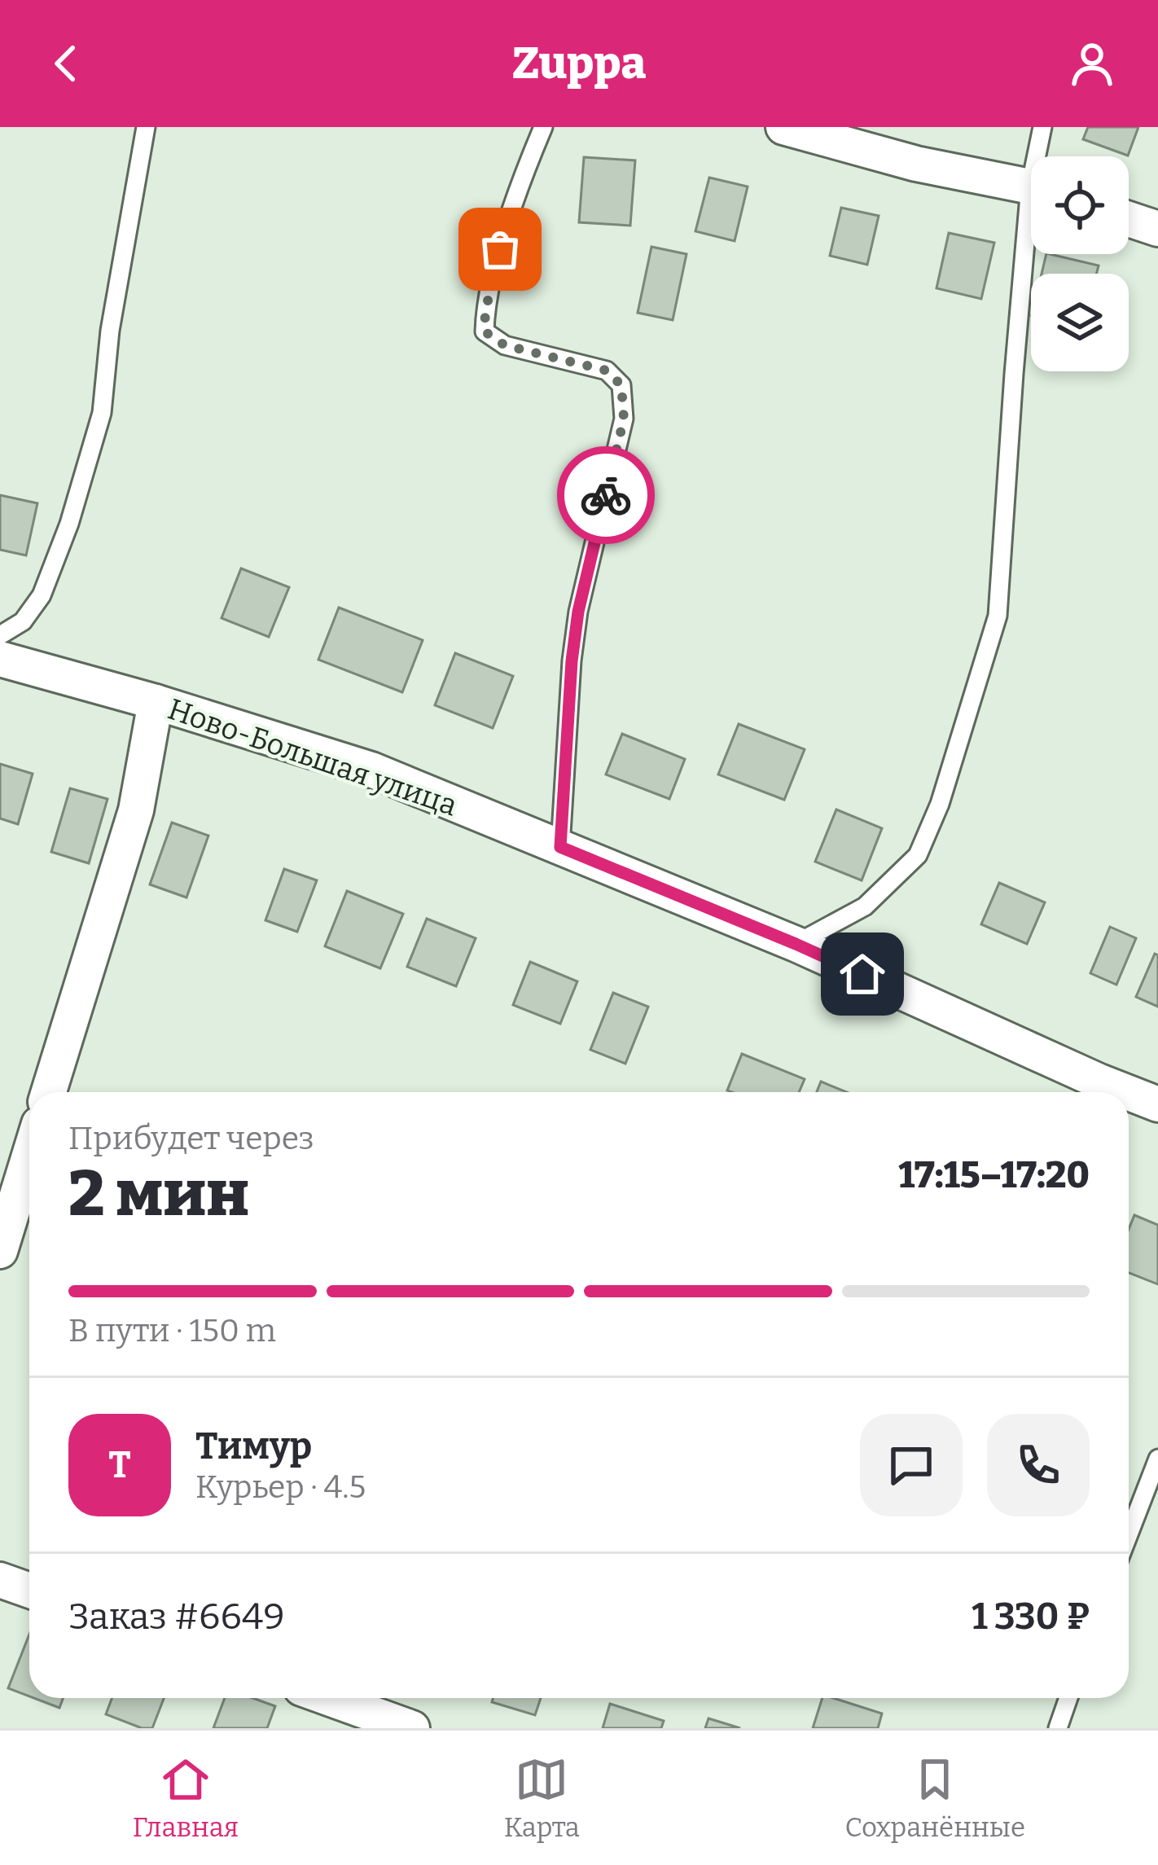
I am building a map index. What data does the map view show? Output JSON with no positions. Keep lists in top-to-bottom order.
{
  "streets": {
    "street": ["Ново-Большая улица"]
  },
  "page": {
    "header": "Zuppa",
    "heading": ["2 мин", "Прибудет через", "17:15–17:20"],
    "panel": [
      "Тимур",
      "Курьер · 4.5",
      "Заказ #6649",
      "1 330 ₽"
    ],
    "bar": "В пути · 150 m",
    "round": "Т",
    "tabs": ["Главная", "Карта", "Сохранённые"]
  }
}
